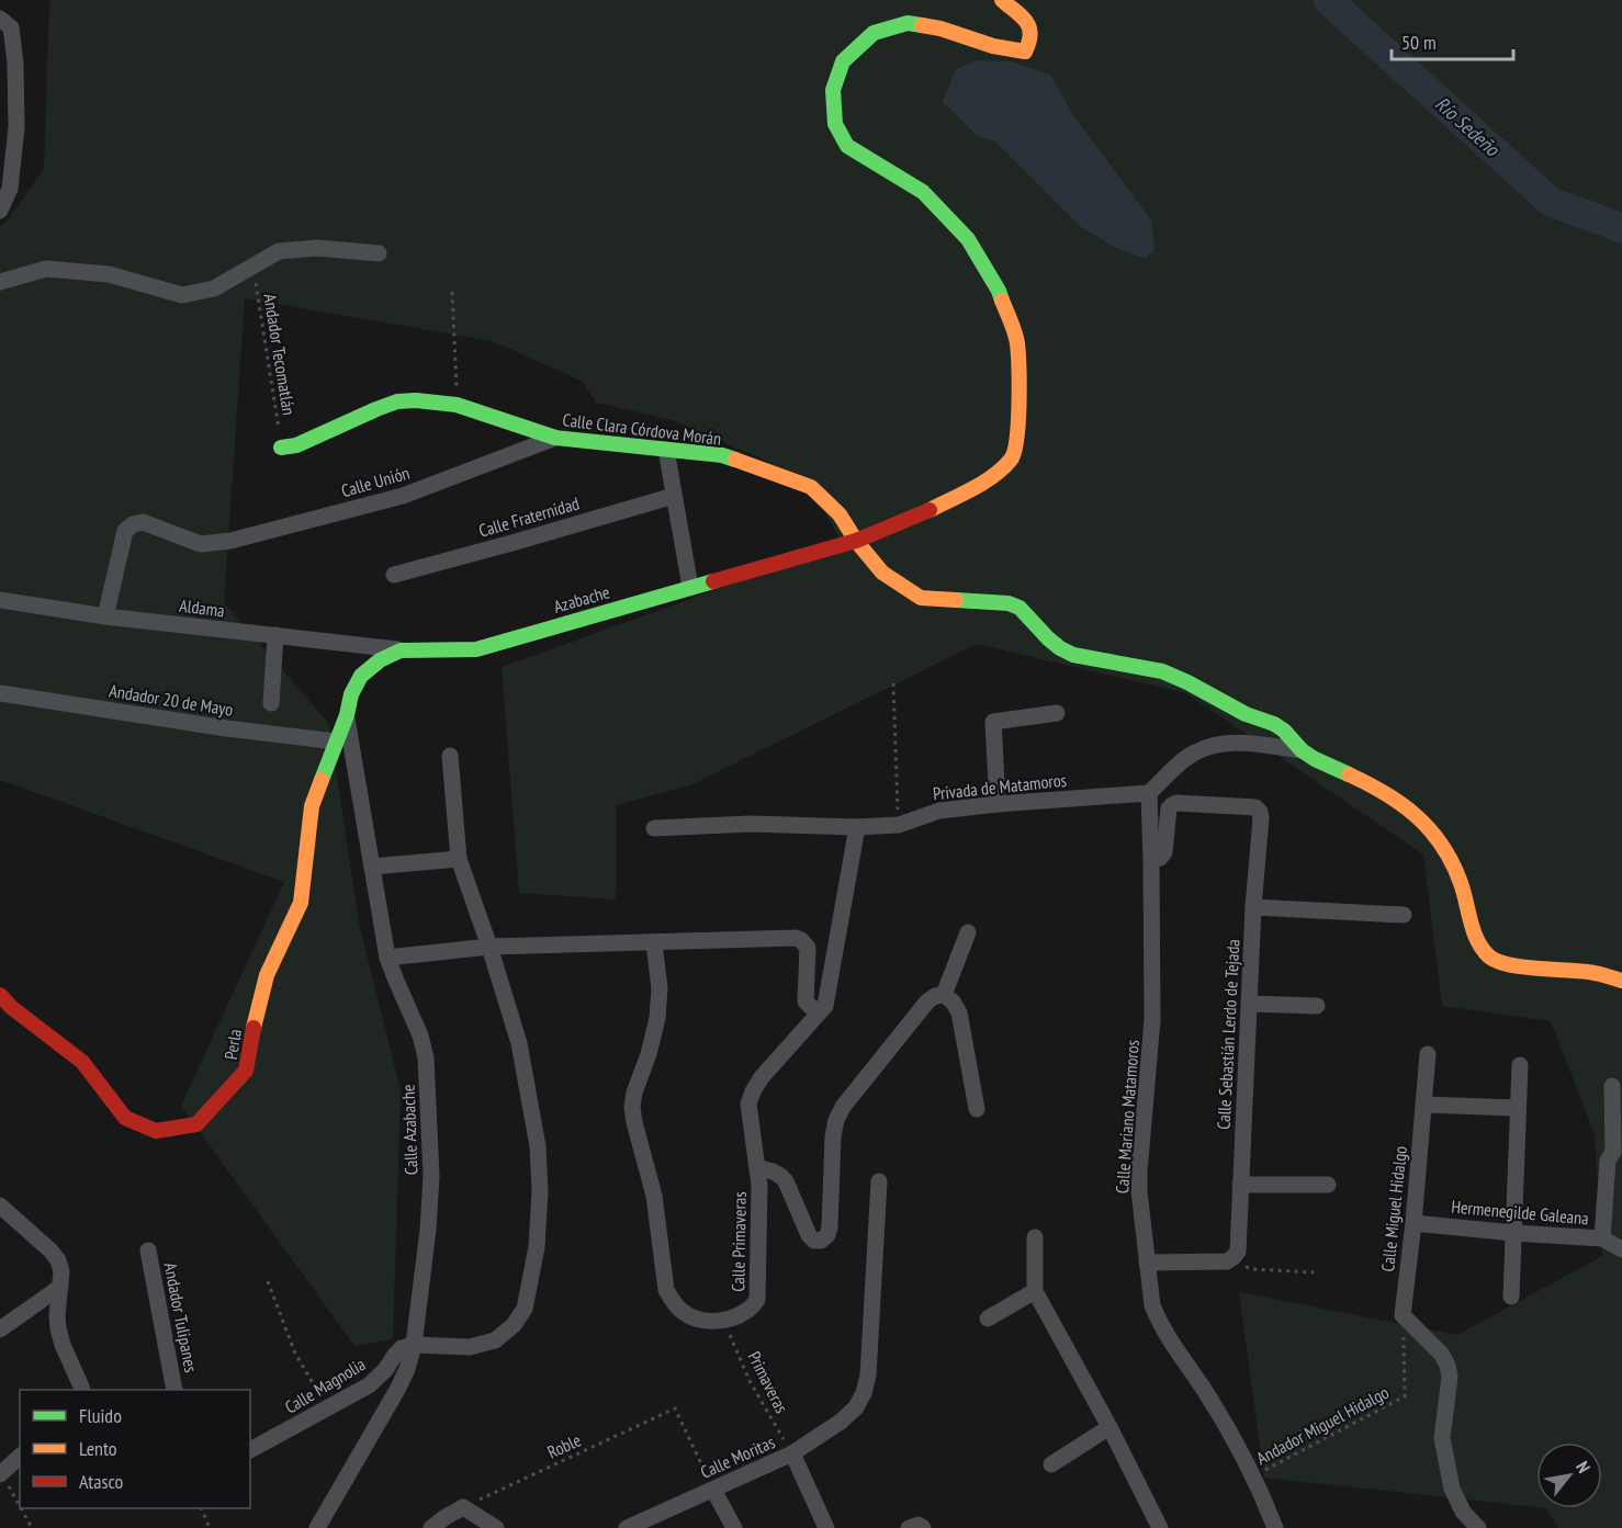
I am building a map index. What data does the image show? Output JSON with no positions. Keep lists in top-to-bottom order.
{
  "streets": {
    "street": [
      "Calle Clara Córdova Morán",
      "Calle Unión",
      "Calle Fraternidad",
      "Azabache",
      "Aldama",
      "Andador 20 de Mayo",
      "Privada de Matamoros",
      "Calle Sebastián Lerdo de Tejada",
      "Perla",
      "Calle Mariano Matamoros",
      "Calle Azabache",
      "Calle Miguel Hidalgo",
      "Hermenegilde Galeana",
      "Calle Primaveras",
      "Andador Tulipanes",
      "Calle Magnolia",
      "Calle Moritas"
    ],
    "path": [
      "Andador Tecomatlán",
      "Primaveras",
      "Andador Miguel Hidalgo",
      "Roble"
    ]
  },
  "crossings": [
    ["Andador Tecomatlán", "Calle Clara Córdova Morán"],
    ["Calle Clara Córdova Morán", "Calle Unión"],
    ["Calle Clara Córdova Morán", "Azabache"],
    ["Calle Unión", "Aldama"],
    ["Azabache", "Aldama"],
    ["Azabache", "Perla"],
    ["Azabache", "Calle Azabache"],
    ["Andador 20 de Mayo", "Perla"],
    ["Privada de Matamoros", "Calle Mariano Matamoros"],
    ["Privada de Matamoros", "Calle Primaveras"],
    ["Calle Sebastián Lerdo de Tejada", "Calle Mariano Matamoros"],
    ["Perla", "Calle Azabache"],
    ["Calle Mariano Matamoros", "Andador Miguel Hidalgo"],
    ["Calle Azabache", "Calle Magnolia"],
    ["Calle Miguel Hidalgo", "Hermenegilde Galeana"],
    ["Calle Miguel Hidalgo", "Andador Miguel Hidalgo"],
    ["Calle Primaveras", "Primaveras"],
    ["Primaveras", "Calle Moritas"],
    ["Roble", "Calle Moritas"]
  ],
  "water": ["Río Sedeño"],
  "legend": ["Fluido", "Lento", "Atasco"],
  "scale_bar": "50 m",
  "north": "top right"
}
